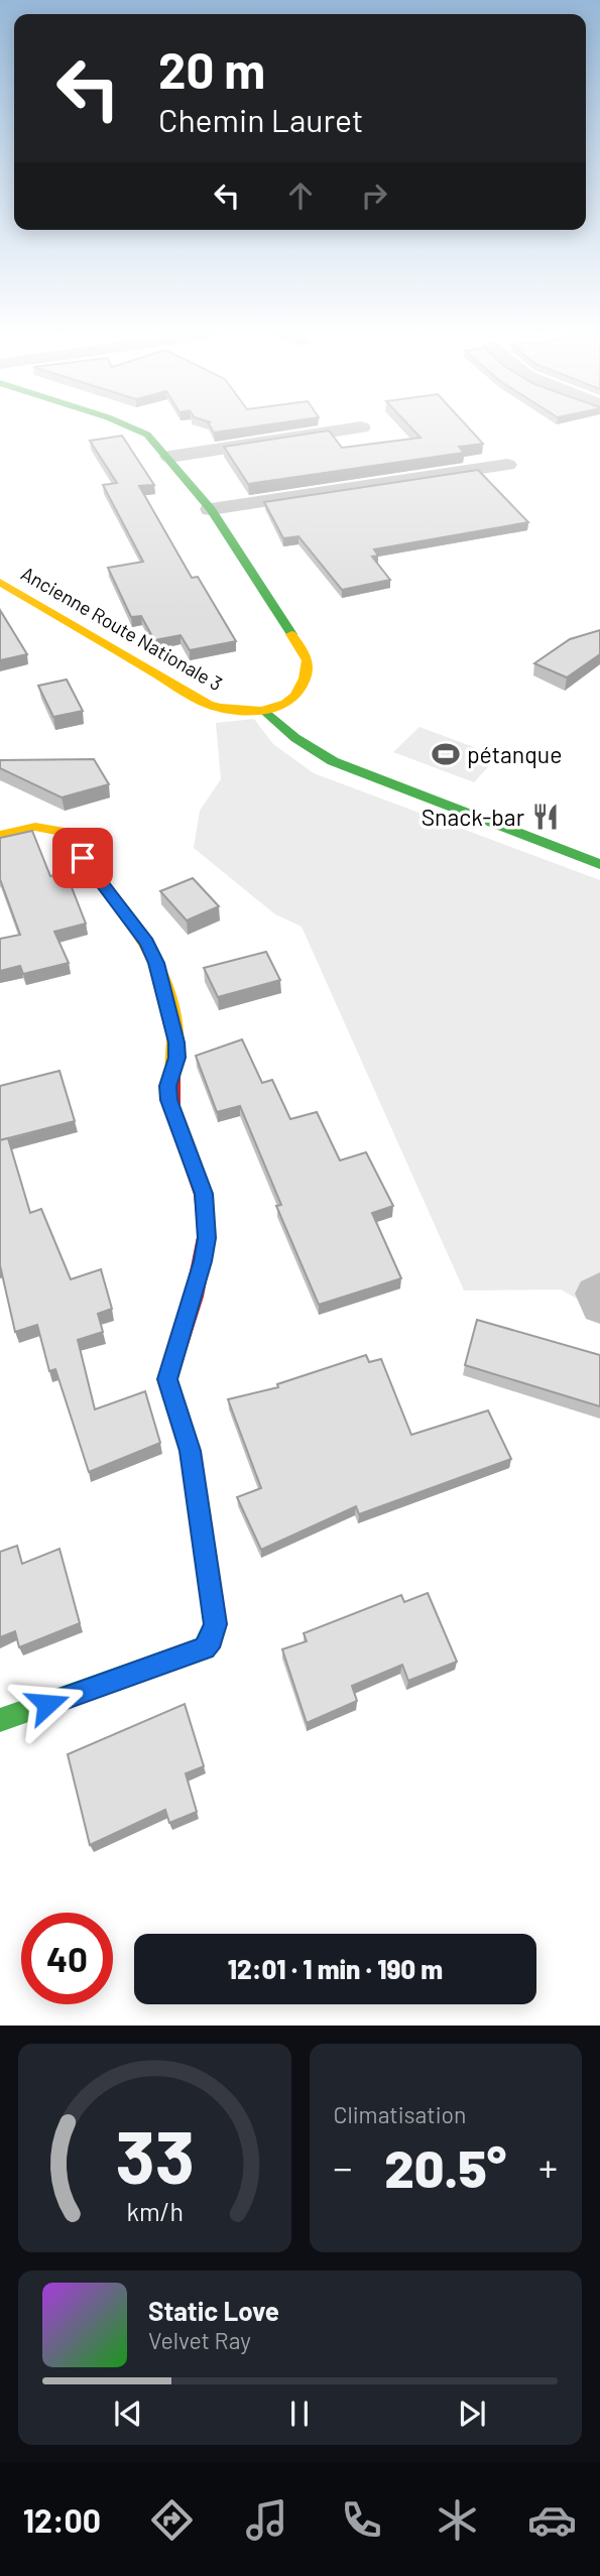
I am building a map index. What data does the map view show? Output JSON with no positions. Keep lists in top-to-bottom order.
{
  "streets": {
    "main road": ["Ancienne Route Nationale 3"]
  },
  "places": {
    "sports": ["pétanque"],
    "restaurant": ["Snack-bar"]
  },
  "page": {
    "turn": ["20 m", "Chemin Lauret"],
    "limit": "40",
    "trip": "12:01 · 1 min · 190 m",
    "tile": "Climatisation",
    "heat": ["−", "20.5°", "+"],
    "song": ["Static Love", "Velvet Ray"],
    "tabs": "12:00",
    "gauge": ["33", "km/h"]
  }
}
